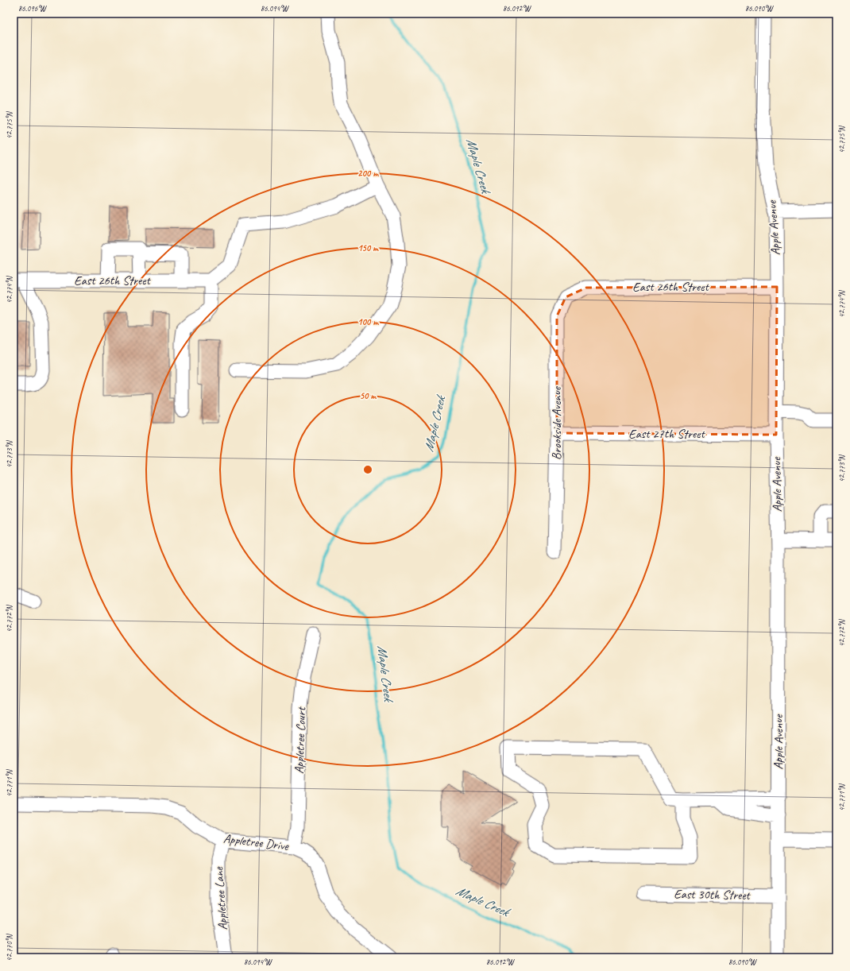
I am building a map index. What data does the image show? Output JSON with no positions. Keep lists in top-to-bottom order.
{
  "streets": {
    "street": [
      "Apple Avenue",
      "East 26th Street",
      "Brookside Avenue",
      "East 27th Street",
      "Appletree Court",
      "Appletree Drive",
      "East 30th Street",
      "Appletree Lane"
    ]
  },
  "crossings": [
    ["Apple Avenue", "East 26th Street"],
    ["Apple Avenue", "East 27th Street"],
    ["Apple Avenue", "East 30th Street"],
    ["East 26th Street", "Brookside Avenue"],
    ["Brookside Avenue", "East 27th Street"],
    ["Appletree Court", "Appletree Drive"],
    ["Appletree Drive", "Appletree Lane"]
  ],
  "water": ["Maple Creek"],
  "coordinates": [
    "86.096°W",
    "86.094°W",
    "86.092°W",
    "86.090°W",
    "42.775°N",
    "42.774°N",
    "42.773°N",
    "42.772°N",
    "42.771°N",
    "42.770°N"
  ],
  "rings": [
    "200 m",
    "150 m",
    "100 m",
    "50 m"
  ]
}
